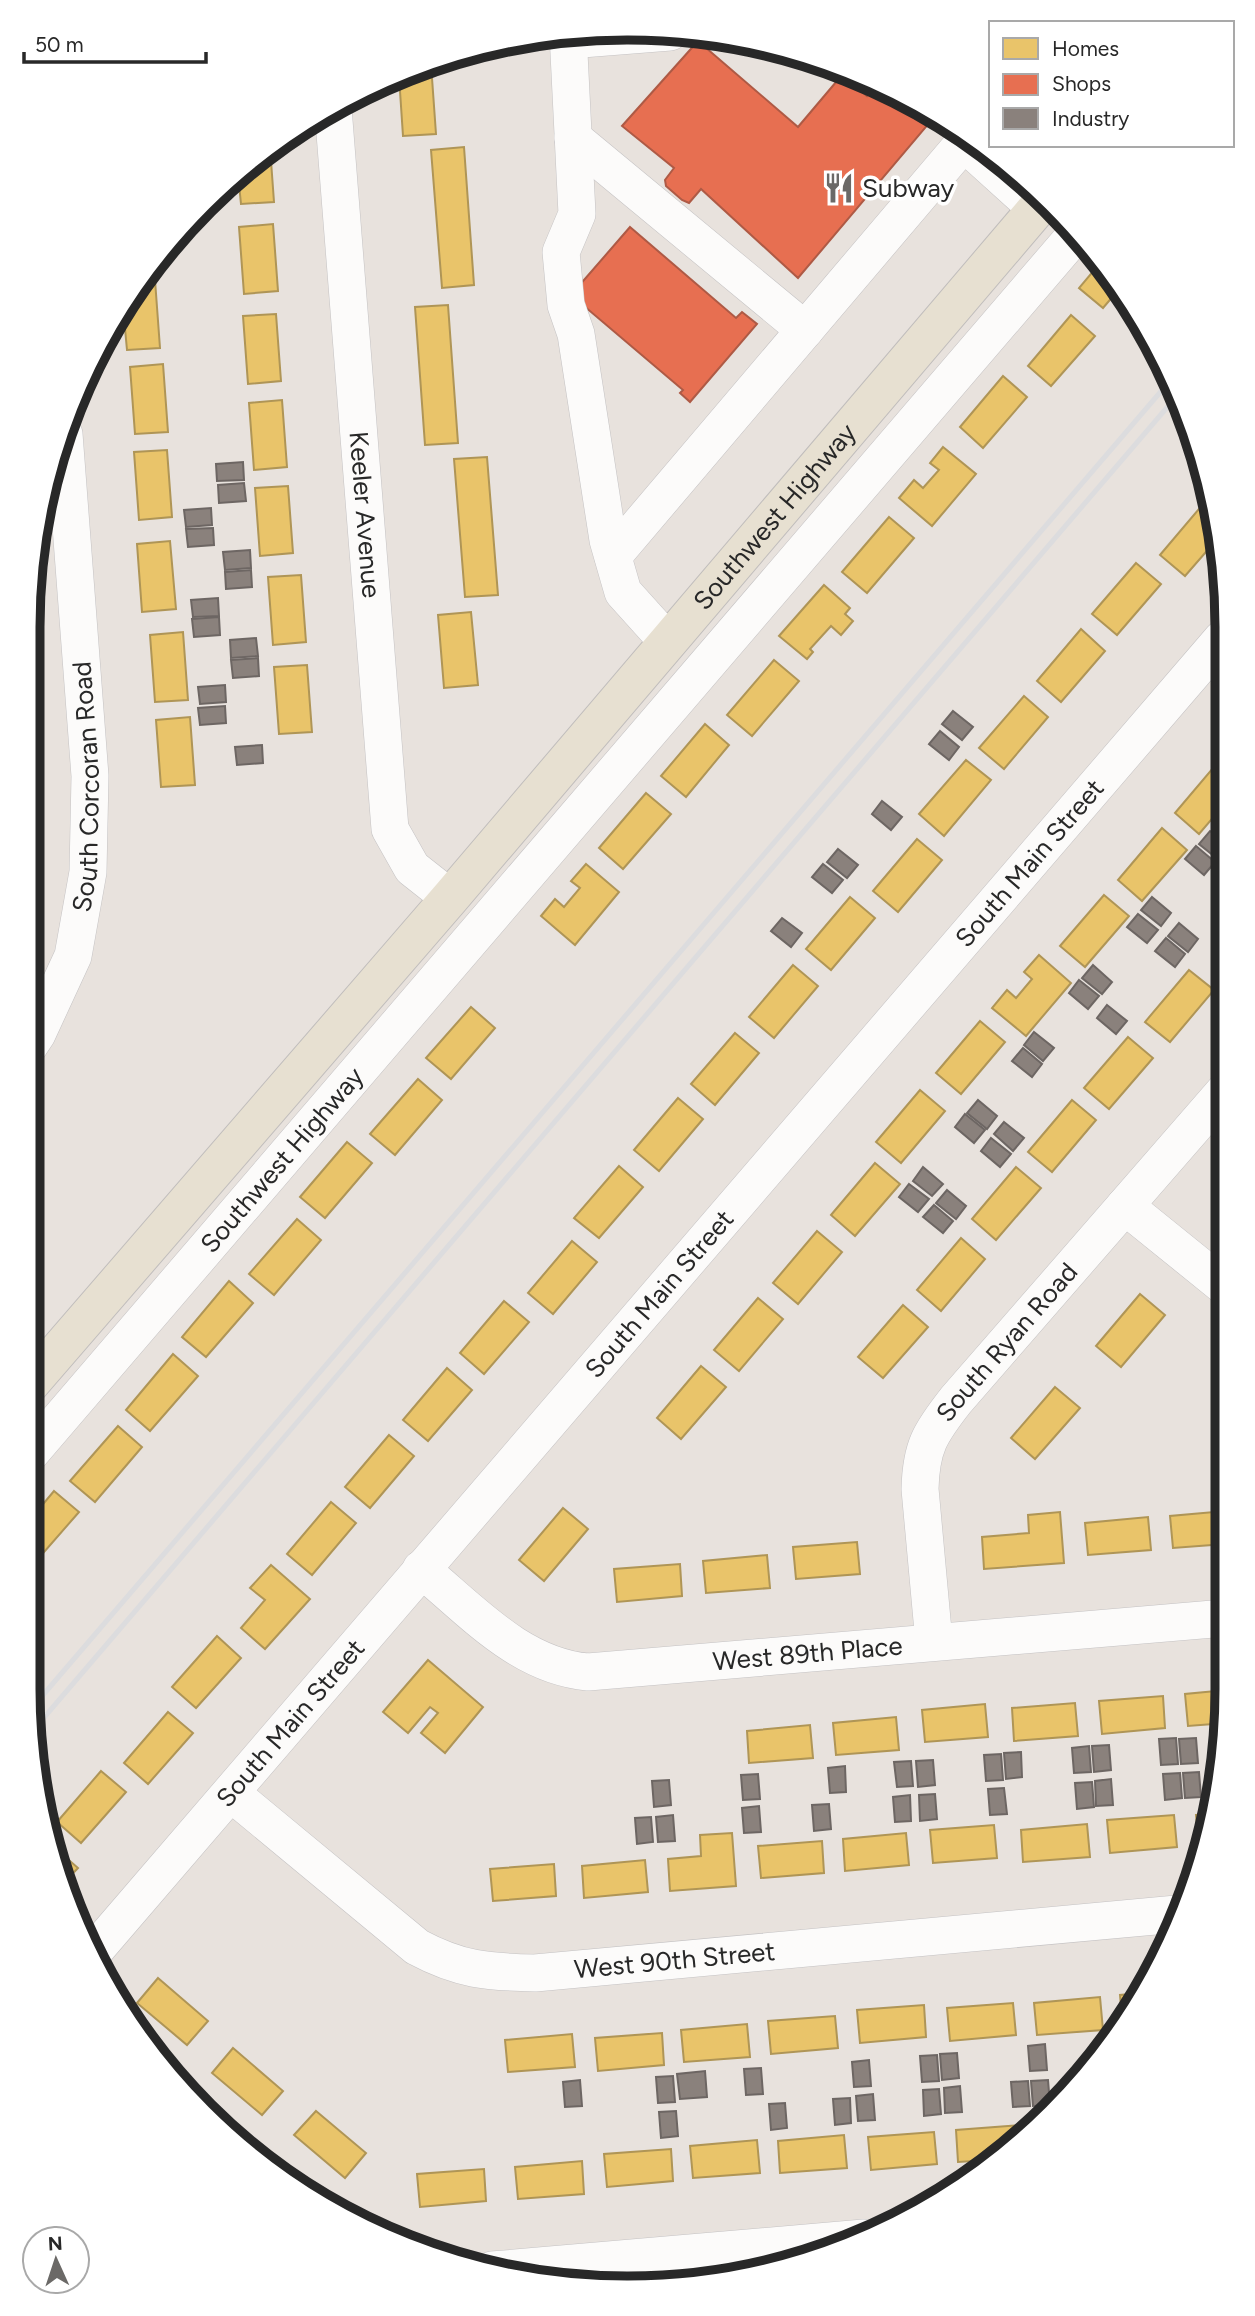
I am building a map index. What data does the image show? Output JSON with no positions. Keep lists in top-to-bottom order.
{
  "streets": {
    "main road": ["Southwest Highway"],
    "street": [
      "Keeler Avenue",
      "South Corcoran Road",
      "South Main Street",
      "South Ryan Road",
      "West 89th Place",
      "West 90th Street"
    ]
  },
  "crossings": [
    ["Keeler Avenue", "Southwest Highway"],
    ["South Main Street", "West 89th Place"],
    ["South Main Street", "West 90th Street"],
    ["South Ryan Road", "West 89th Place"]
  ],
  "places": {
    "restaurant": ["Subway"]
  },
  "legend": ["Homes", "Shops", "Industry"],
  "scale_bar": "50 m",
  "north": "top"
}
